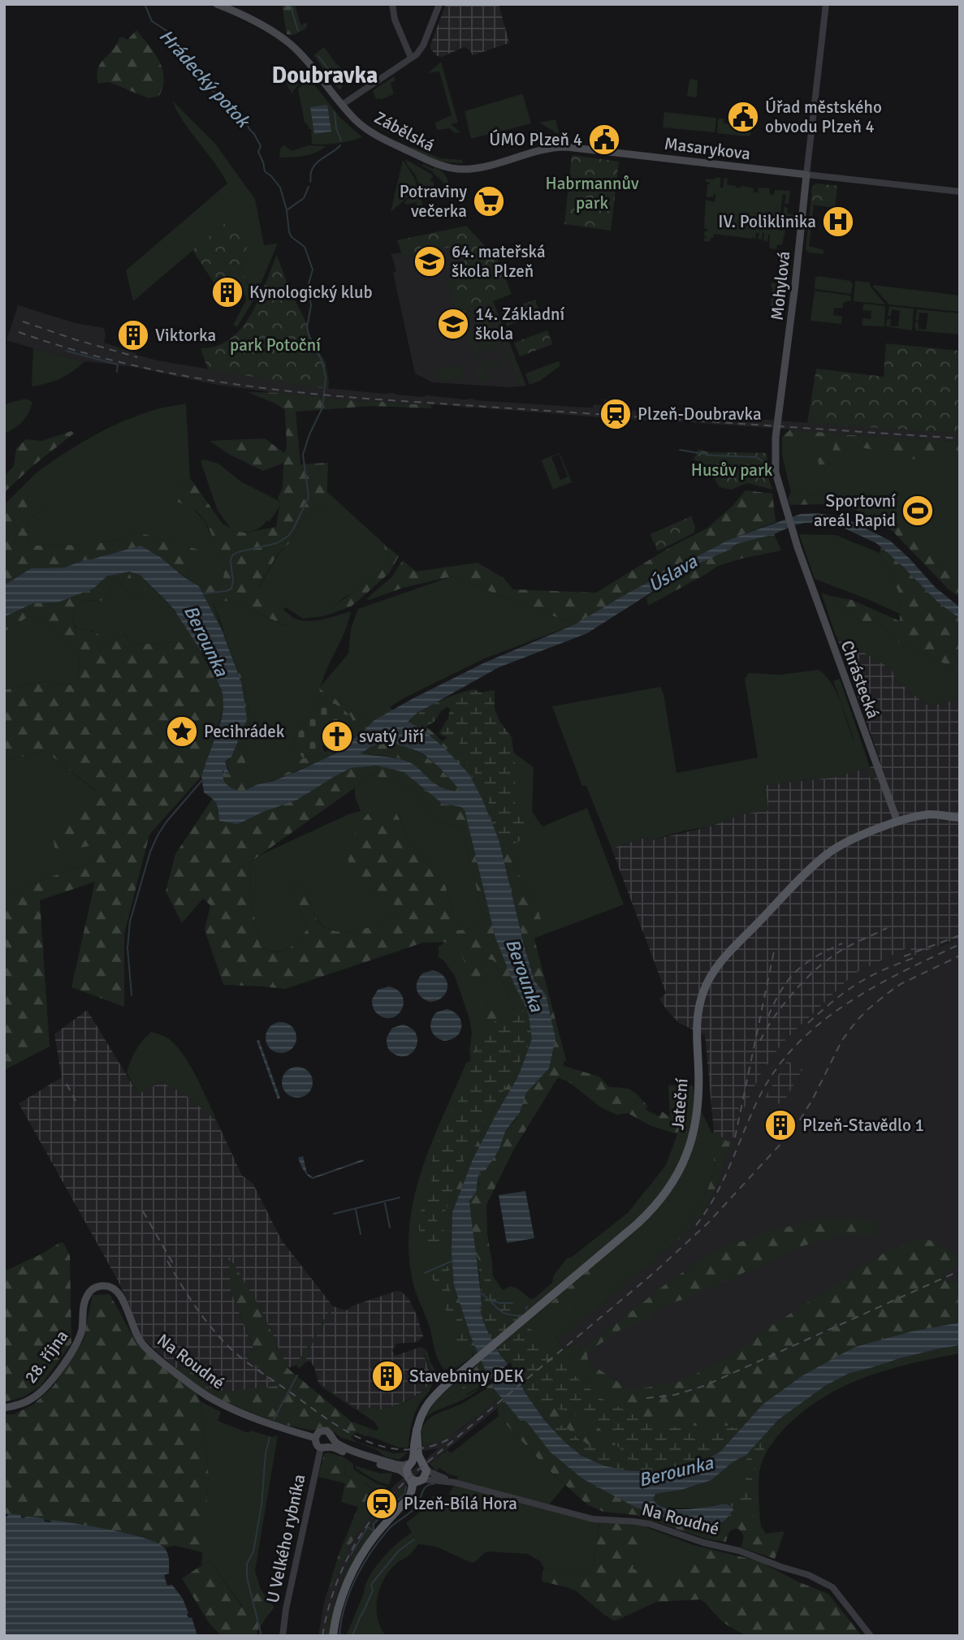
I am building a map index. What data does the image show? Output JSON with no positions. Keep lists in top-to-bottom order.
{
  "streets": {
    "main road": [
      "Zábělská",
      "Masarykova",
      "Mohylová",
      "Chrástecká",
      "Jateční",
      "28. října",
      "Na Roudné"
    ],
    "street": ["U Velkého rybníka"]
  },
  "crossings": [
    ["Zábělská", "Masarykova"],
    ["Masarykova", "Mohylová"],
    ["Mohylová", "Chrástecká"],
    ["Chrástecká", "Jateční"],
    ["Jateční", "Na Roudné"],
    ["28. října", "Na Roudné"],
    ["Na Roudné", "U Velkého rybníka"]
  ],
  "districts": ["Doubravka"],
  "water": ["Hrádecký potok", "Úslava", "Berounka"],
  "parks": ["Habrmannův park", "park Potoční", "Husův park"],
  "places": {
    "public building": ["Úřad městského obvodu Plzeň 4", "ÚMO Plzeň 4"],
    "supermarket": ["Potraviny večerka"],
    "hospital": ["IV. Poliklinika"],
    "school or university": ["64. mateřská škola Plzeň", "14. Základní škola"],
    "building": [
      "Kynologický klub",
      "Viktorka",
      "Plzeň-Stavědlo 1",
      "Stavebniny DEK"
    ],
    "station": ["Plzeň-Doubravka", "Plzeň-Bílá Hora"],
    "sports": ["Sportovní areál Rapid"],
    "place": ["Pecihrádek"],
    "church": ["svatý Jiří"]
  }
}
